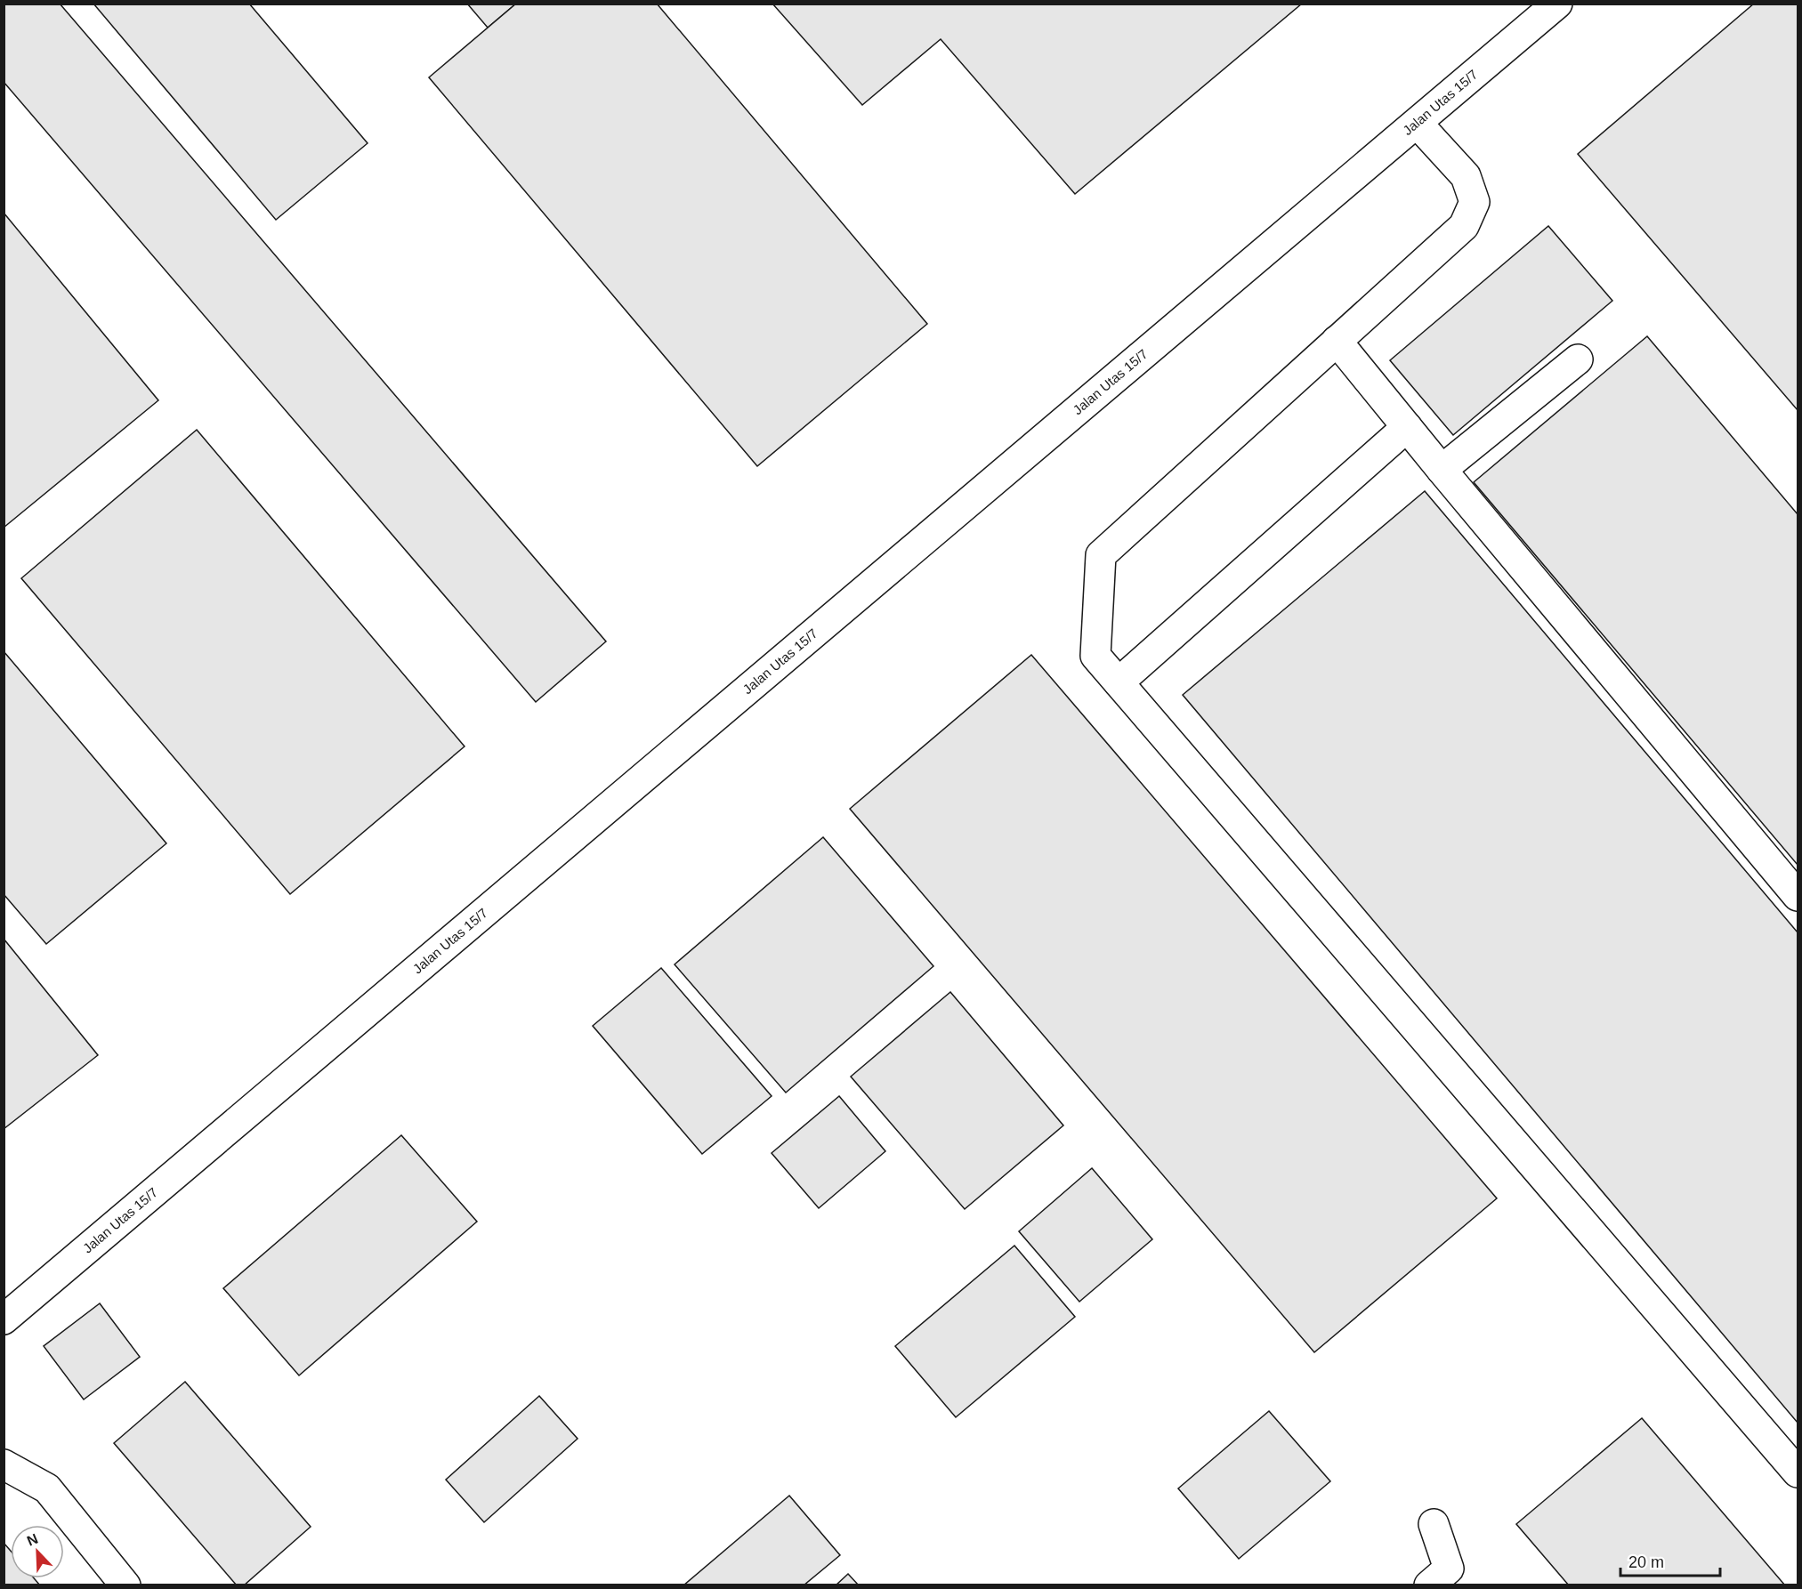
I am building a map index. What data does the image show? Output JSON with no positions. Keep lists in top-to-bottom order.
{
  "streets": {
    "street": ["Jalan Utas 15/7"]
  },
  "scale_bar": "20 m",
  "north": "top left"
}
